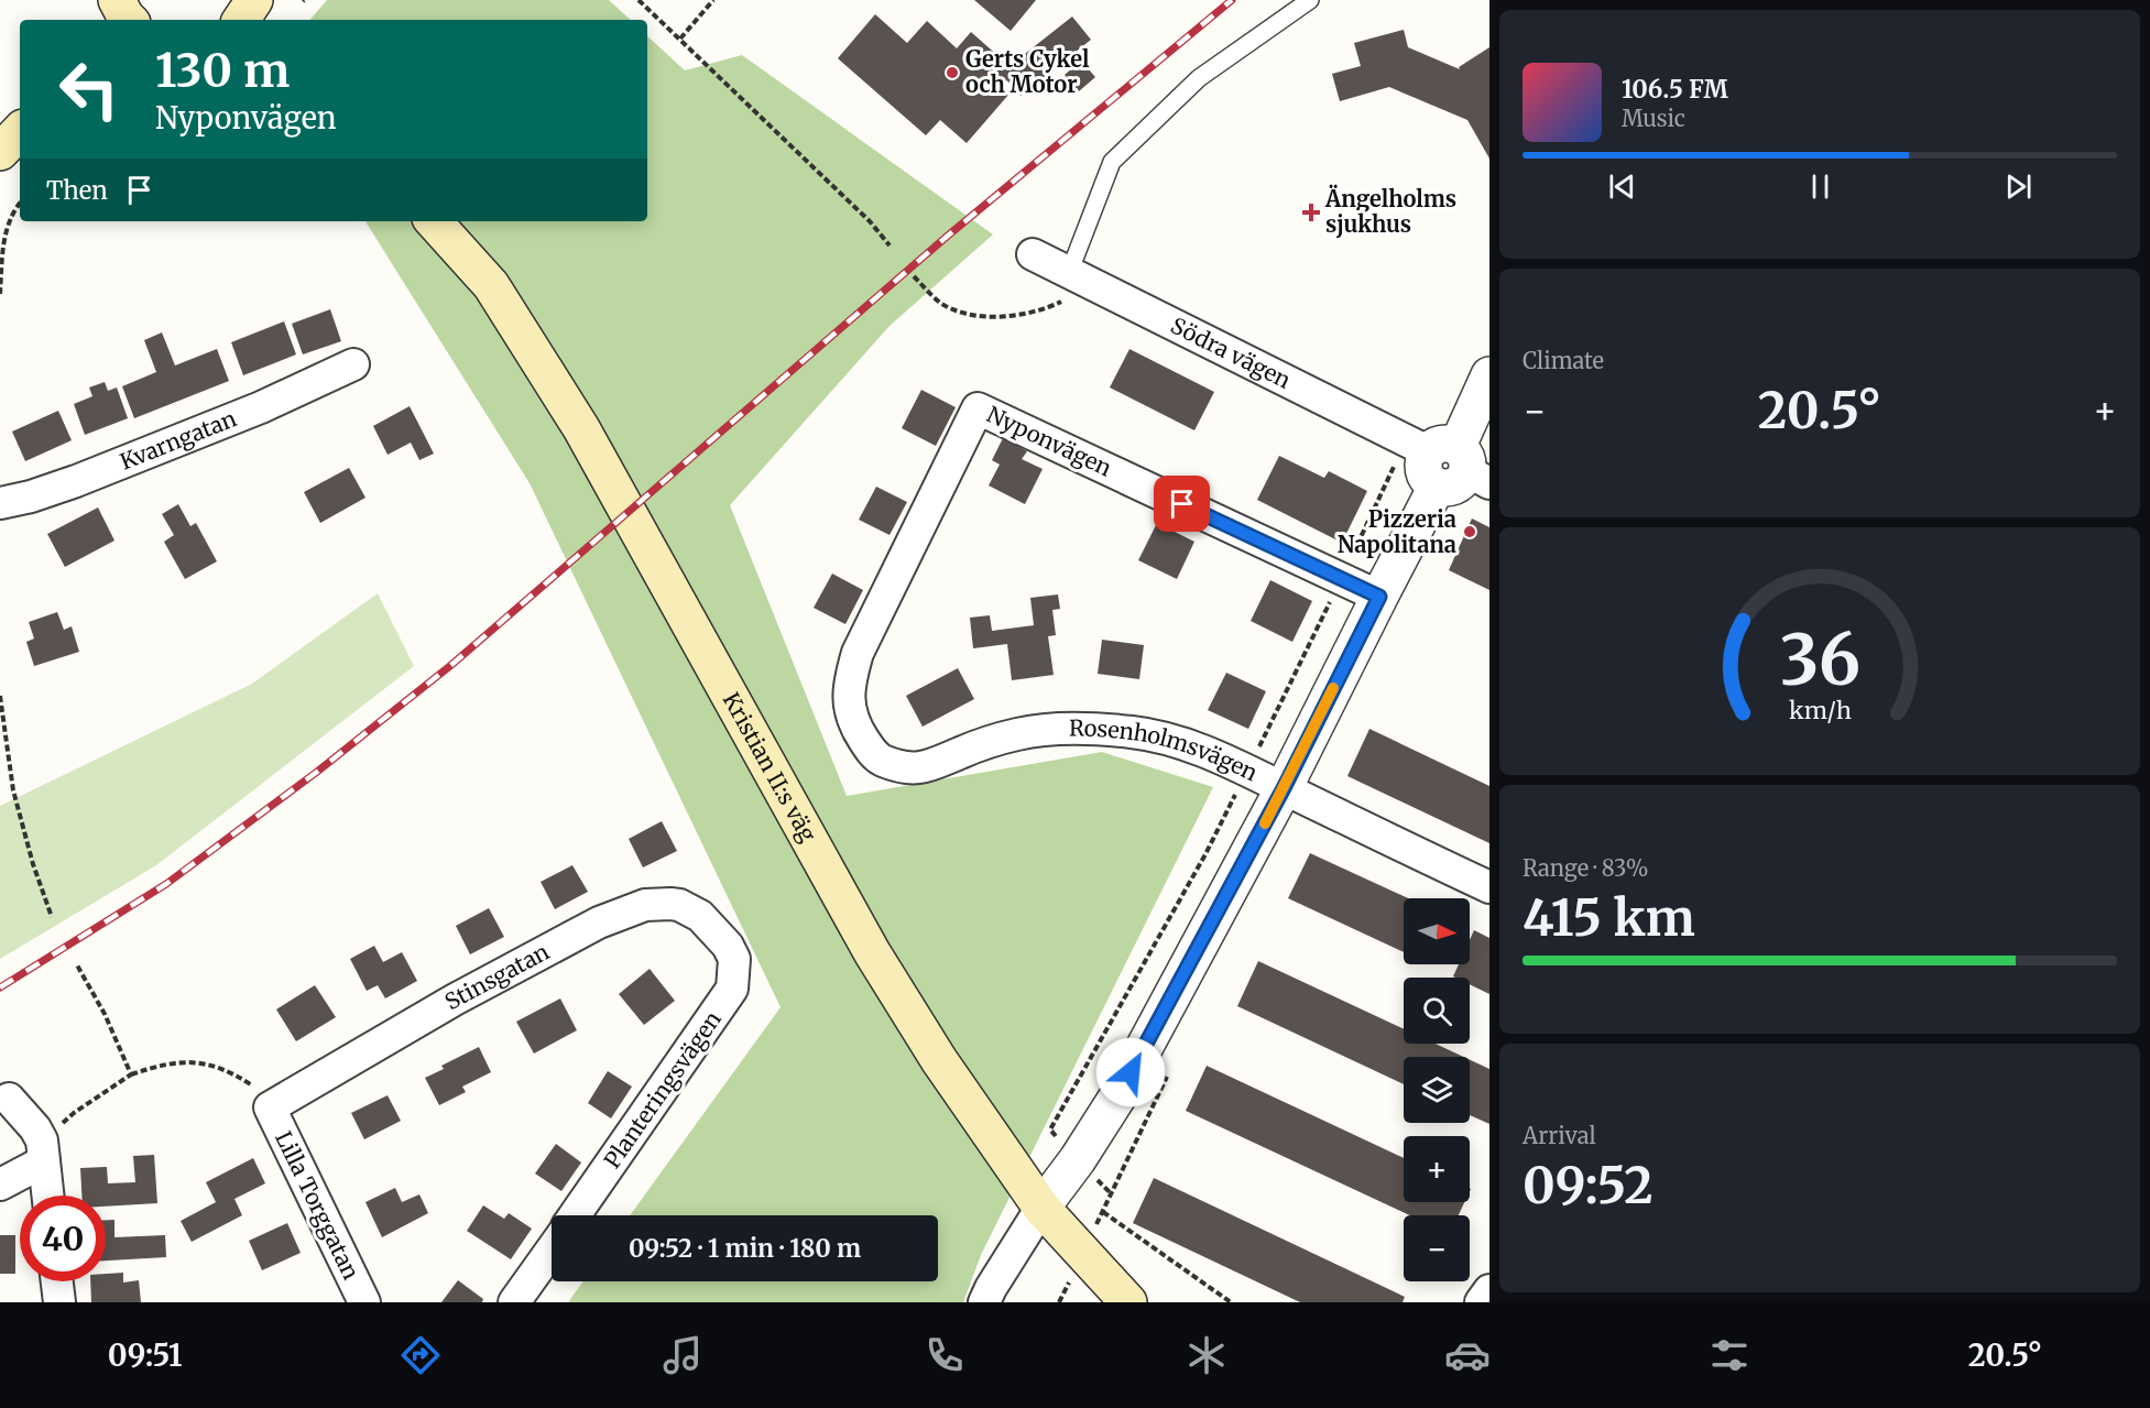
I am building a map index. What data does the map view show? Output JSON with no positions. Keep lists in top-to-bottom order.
{
  "streets": {
    "main road": ["Kristian II:s väg"],
    "street": [
      "Södra vägen",
      "Kvarngatan",
      "Nyponvägen",
      "Rosenholmsvägen",
      "Stinsgatan",
      "Planteringsvägen",
      "Lilla Torggatan"
    ]
  },
  "crossings": [
    ["Nyponvägen", "Rosenholmsvägen"],
    ["Stinsgatan", "Planteringsvägen"],
    ["Stinsgatan", "Lilla Torggatan"]
  ],
  "places": {
    "other": ["Gerts Cykel och Motor", "Pizzeria Napolitana"],
    "health": ["Ängelholms sjukhus"]
  },
  "north": "right",
  "page": {
    "turn": ["130 m", "Nyponvägen"],
    "song": ["106.5 FM", "Music"],
    "then": "Then",
    "tile": [
      "Climate",
      ["Range · 83%", "415 km"],
      ["Arrival", "09:52"]
    ],
    "heat": ["−", "20.5°", "+"],
    "map_buttons": ["+", "−"],
    "limit": "40",
    "trip": "09:52 · 1 min · 180 m",
    "tabs": ["09:51", "20.5°"],
    "gauge": ["36", "km/h"]
  }
}
